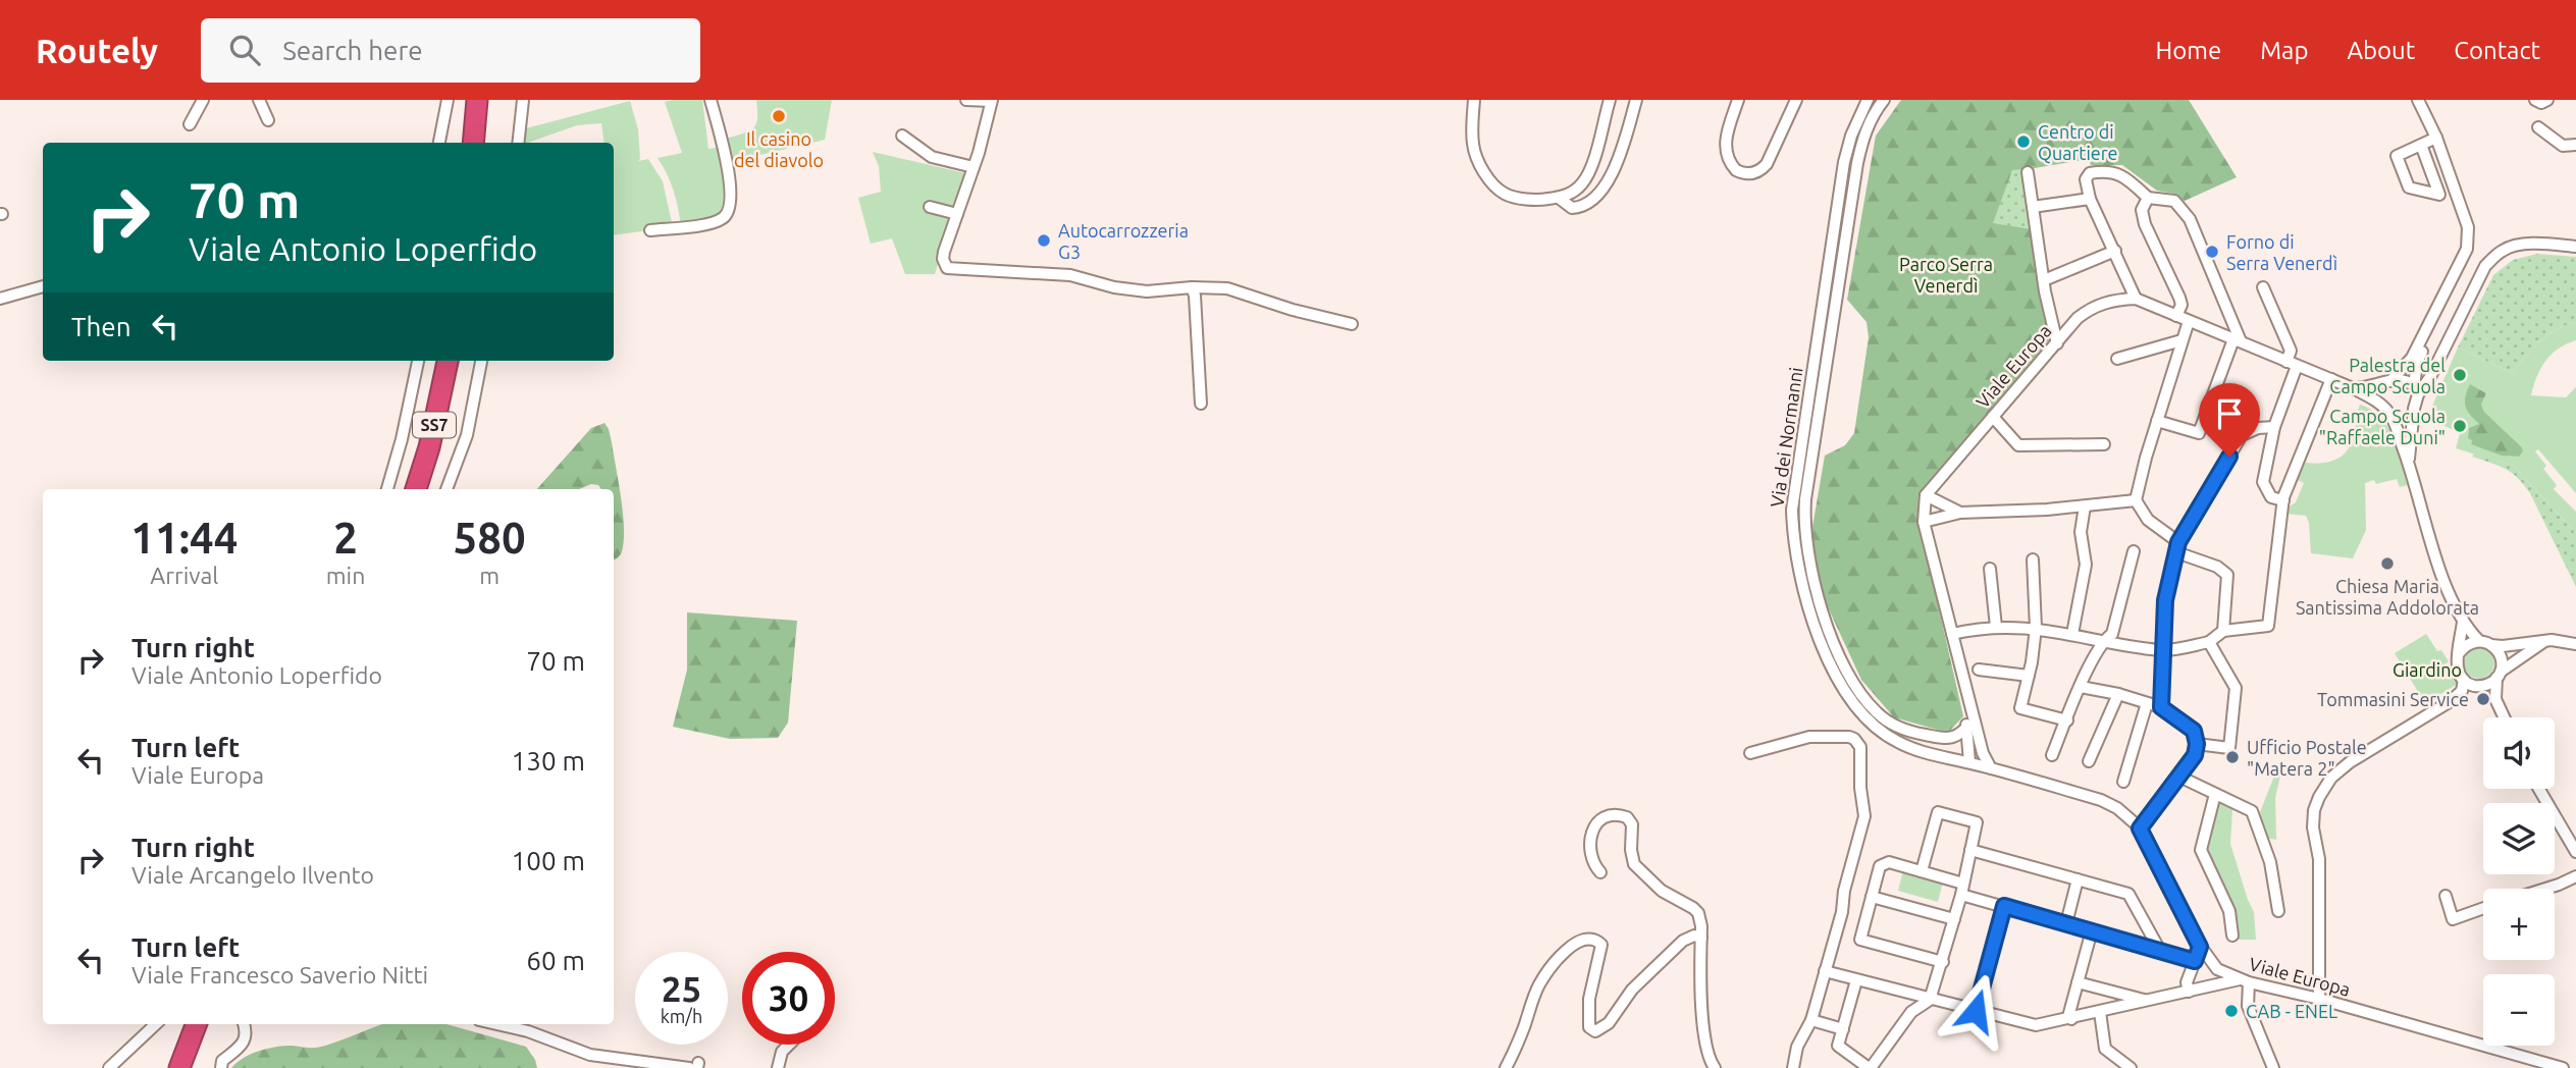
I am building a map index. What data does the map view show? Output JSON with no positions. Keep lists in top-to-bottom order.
{
  "streets": {
    "highway": ["SS7"],
    "street": ["Viale Europa", "Via dei Normanni"]
  },
  "crossings": [
    ["Viale Europa", "Via dei Normanni"]
  ],
  "parks": ["Parco Serra Venerdì", "Giardino"],
  "places": [
    "Il casino del diavolo",
    "Centro di Quartiere",
    "Autocarrozzeria G3",
    "Forno di Serra Venerdì",
    "Palestra del Campo Scuola",
    "Campo Scuola \"Raffaele Duni\"",
    "Chiesa Maria Santissima Addolorata",
    "Tommasini Service",
    "Ufficio Postale \"Matera 2\"",
    "CAB - ENEL"
  ],
  "page": {
    "header": "Routely",
    "search": "Search here",
    "nav": [
      "Home",
      "Map",
      "About",
      "Contact"
    ],
    "turn": ["70 m", "Viale Antonio Loperfido"],
    "then": "Then",
    "eta": [
      "11:44",
      "Arrival",
      "2",
      "min",
      "580",
      "m"
    ],
    "list": [
      {
        "name": "Turn right",
        "note": "Viale Antonio Loperfido",
        "value": "70 m"
      },
      {
        "name": "Turn left",
        "note": "Viale Europa",
        "value": "130 m"
      },
      {
        "name": "Turn right",
        "note": "Viale Arcangelo Ilvento",
        "value": "100 m"
      },
      {
        "name": "Turn left",
        "note": "Viale Francesco Saverio Nitti",
        "value": "60 m"
      }
    ],
    "map_buttons": ["+", "−"],
    "speed": "25 km/h",
    "limit": "30"
  }
}
